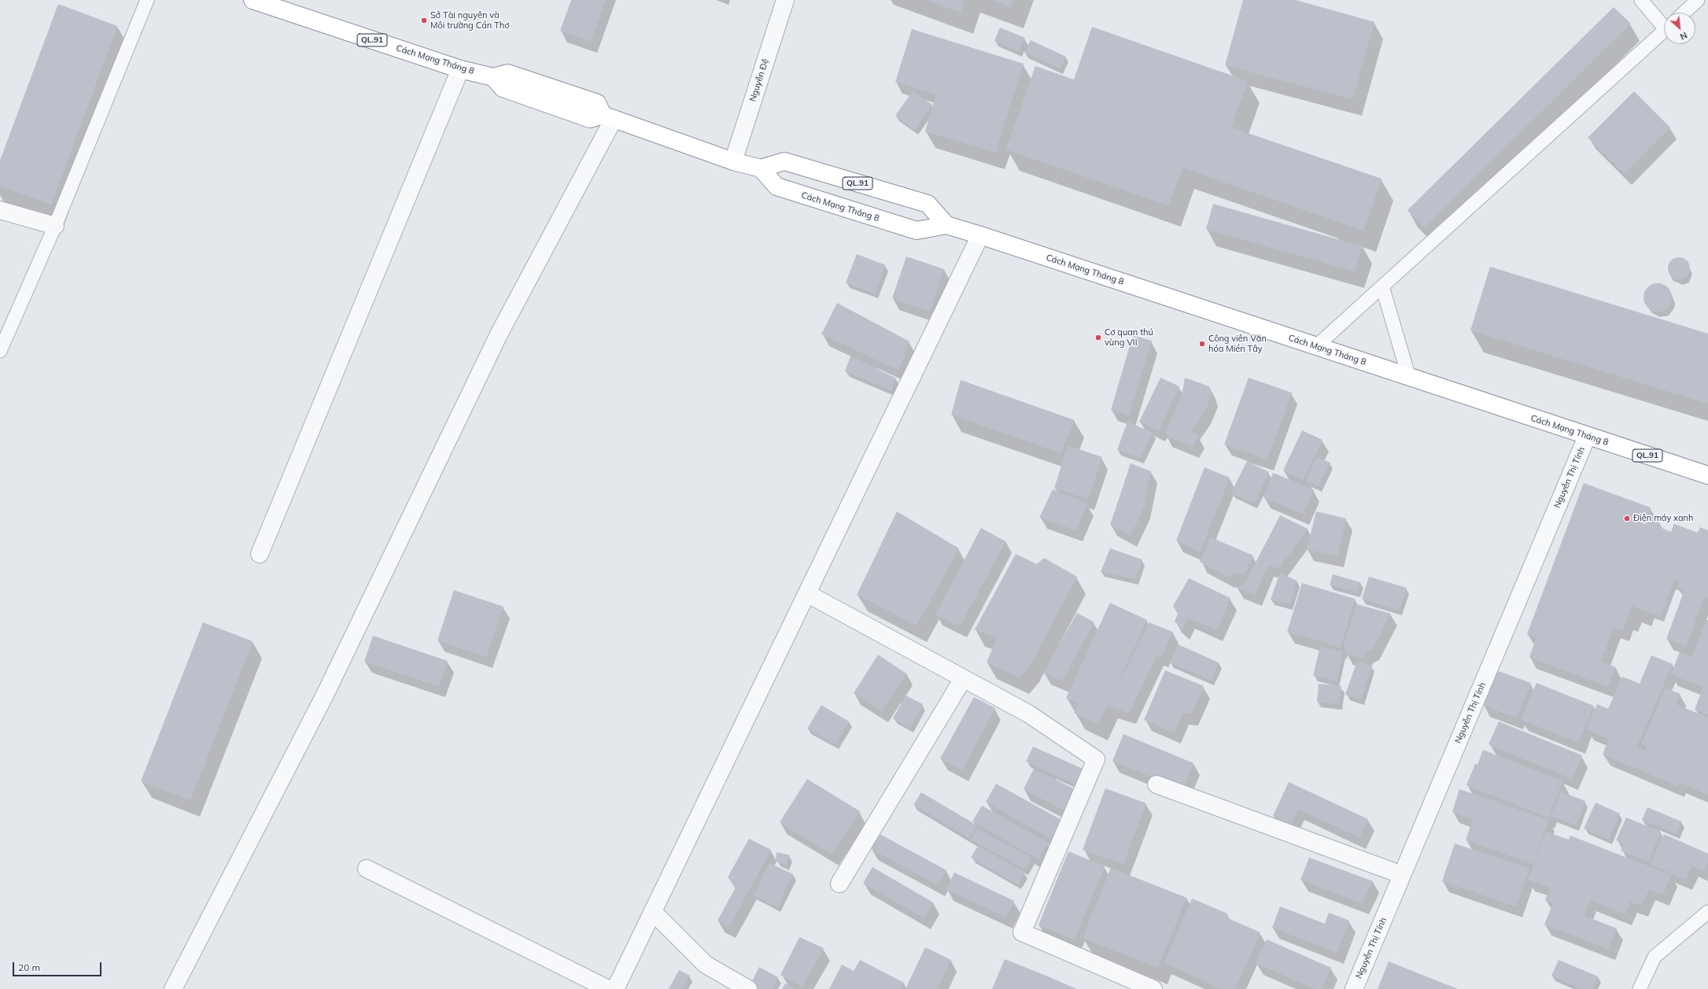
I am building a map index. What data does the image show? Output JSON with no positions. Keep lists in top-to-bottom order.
{
  "streets": {
    "highway": ["QL.91", "Cách Mạng Tháng 8"],
    "street": ["Nguyễn Đệ", "Nguyễn Thị Tính"]
  },
  "crossings": [
    ["QL.91", "Cách Mạng Tháng 8"],
    ["Cách Mạng Tháng 8", "Nguyễn Thị Tính"]
  ],
  "places": [
    "Sở Tài nguyên và Môi trường Cần Thơ",
    "Cơ quan thú vùng VII",
    "Công viên Văn hóa Miền Tây",
    "Điện máy xanh"
  ],
  "scale_bar": "20 m",
  "north": "bottom right"
}
